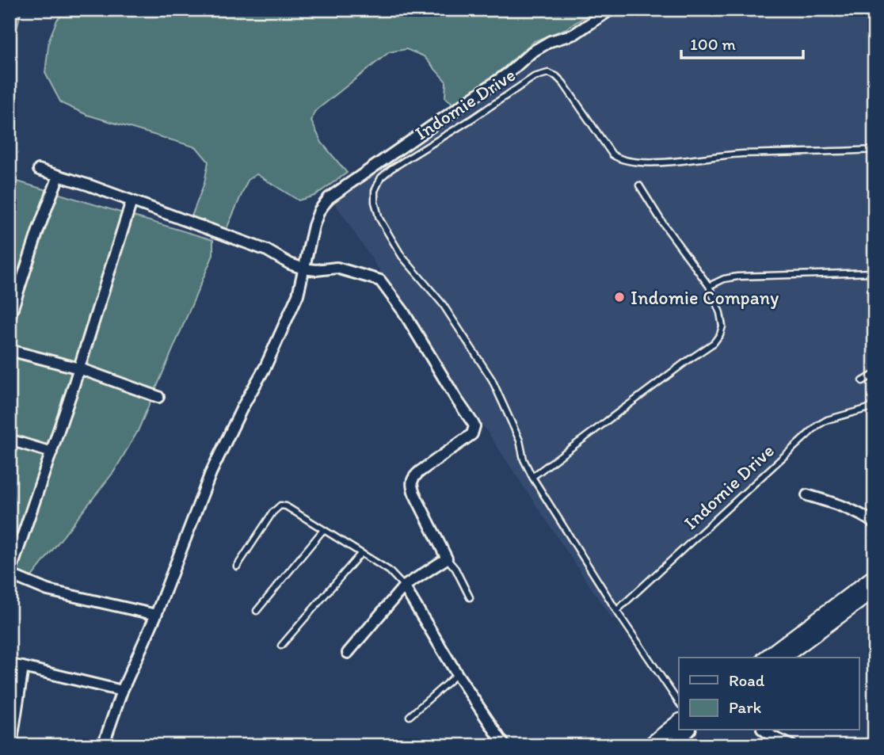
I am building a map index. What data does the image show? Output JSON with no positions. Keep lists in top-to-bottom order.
{
  "streets": {
    "lane": ["Indomie Drive"]
  },
  "places": ["Indomie Company"],
  "legend": ["Road", "Park"],
  "scale_bar": "100 m"
}
